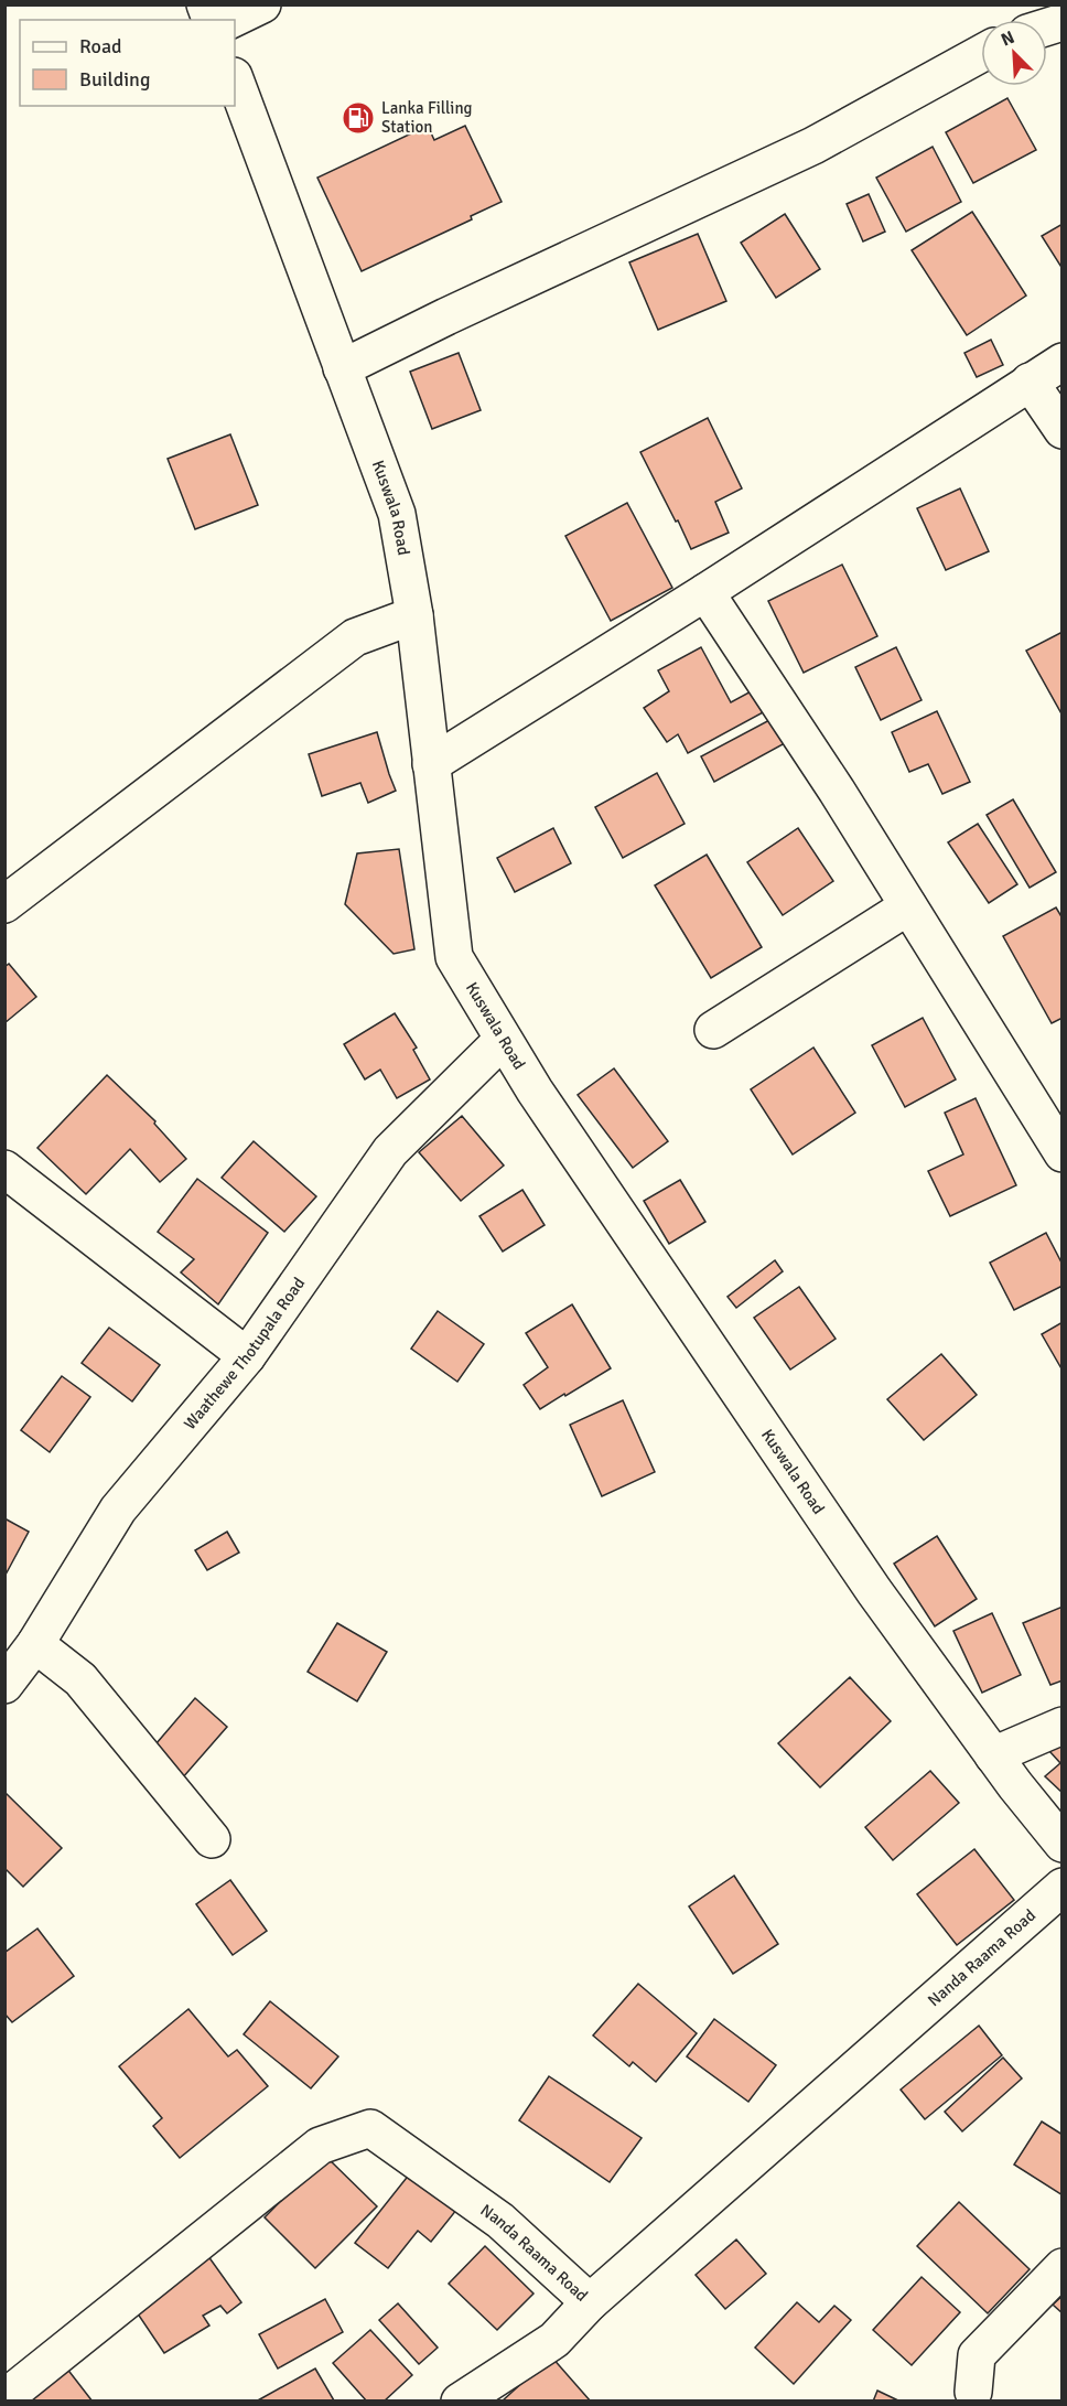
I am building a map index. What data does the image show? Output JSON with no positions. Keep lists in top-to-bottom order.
{
  "streets": {
    "street": ["Kuswala Road", "Waathewe Thotupala Road", "Nanda Raama Road"]
  },
  "crossings": [
    ["Kuswala Road", "Waathewe Thotupala Road"]
  ],
  "places": {
    "fuel station": ["Lanka Filling Station"]
  },
  "legend": ["Road", "Building"],
  "north": "top left"
}
